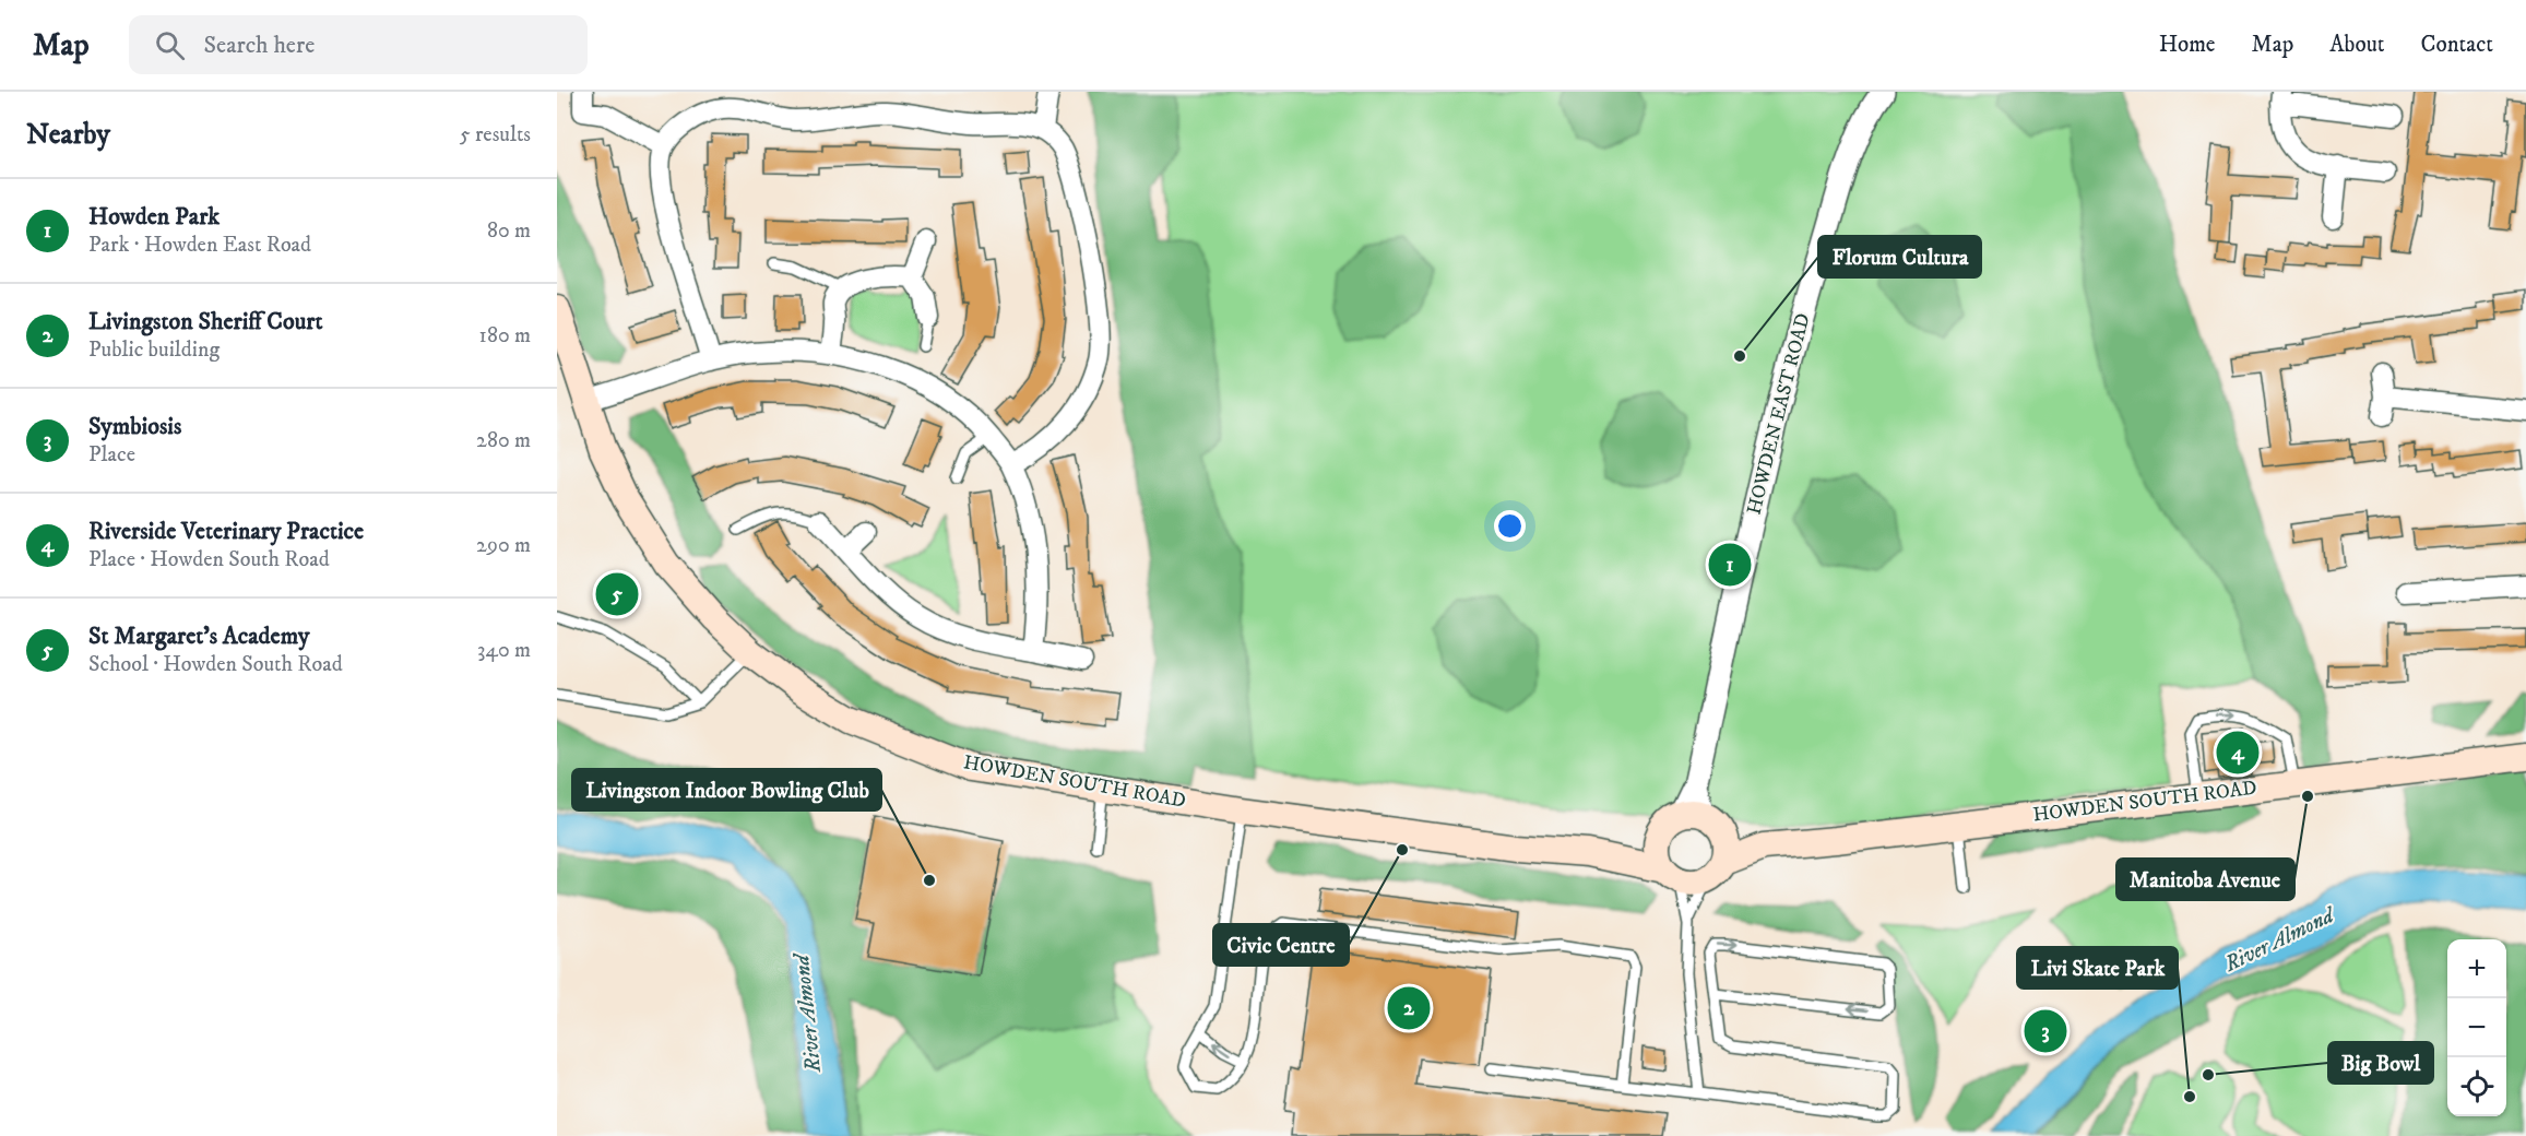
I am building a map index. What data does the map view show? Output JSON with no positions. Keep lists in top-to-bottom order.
{
  "streets": {
    "main road": ["HOWDEN SOUTH ROAD"],
    "street": ["HOWDEN EAST ROAD"]
  },
  "crossings": [
    ["HOWDEN EAST ROAD", "HOWDEN SOUTH ROAD"]
  ],
  "water": ["River Almond"],
  "places": [
    "Florum Cultura",
    "Manitoba Avenue",
    "Civic Centre",
    "Livingston Indoor Bowling Club",
    "Big Bowl",
    "Livi Skate Park"
  ],
  "page": {
    "header": "Map",
    "search": "Search here",
    "nav": [
      "Home",
      "Map",
      "About",
      "Contact"
    ],
    "heading": ["Nearby", "5 results"],
    "list": [
      {
        "mark": "1",
        "name": "Howden Park",
        "note": "Park · Howden East Road",
        "value": "80 m"
      },
      {
        "mark": "2",
        "name": "Livingston Sheriff Court",
        "note": "Public building",
        "value": "180 m"
      },
      {
        "mark": "3",
        "name": "Symbiosis",
        "note": "Place",
        "value": "280 m"
      },
      {
        "mark": "4",
        "name": "Riverside Veterinary Practice",
        "note": "Place · Howden South Road",
        "value": "290 m"
      },
      {
        "mark": "5",
        "name": "St Margaret's Academy",
        "note": "School · Howden South Road",
        "value": "340 m"
      }
    ],
    "pins": [
      "1",
      "5",
      "4",
      "2",
      "3"
    ],
    "map_buttons": ["+", "−"]
  }
}
